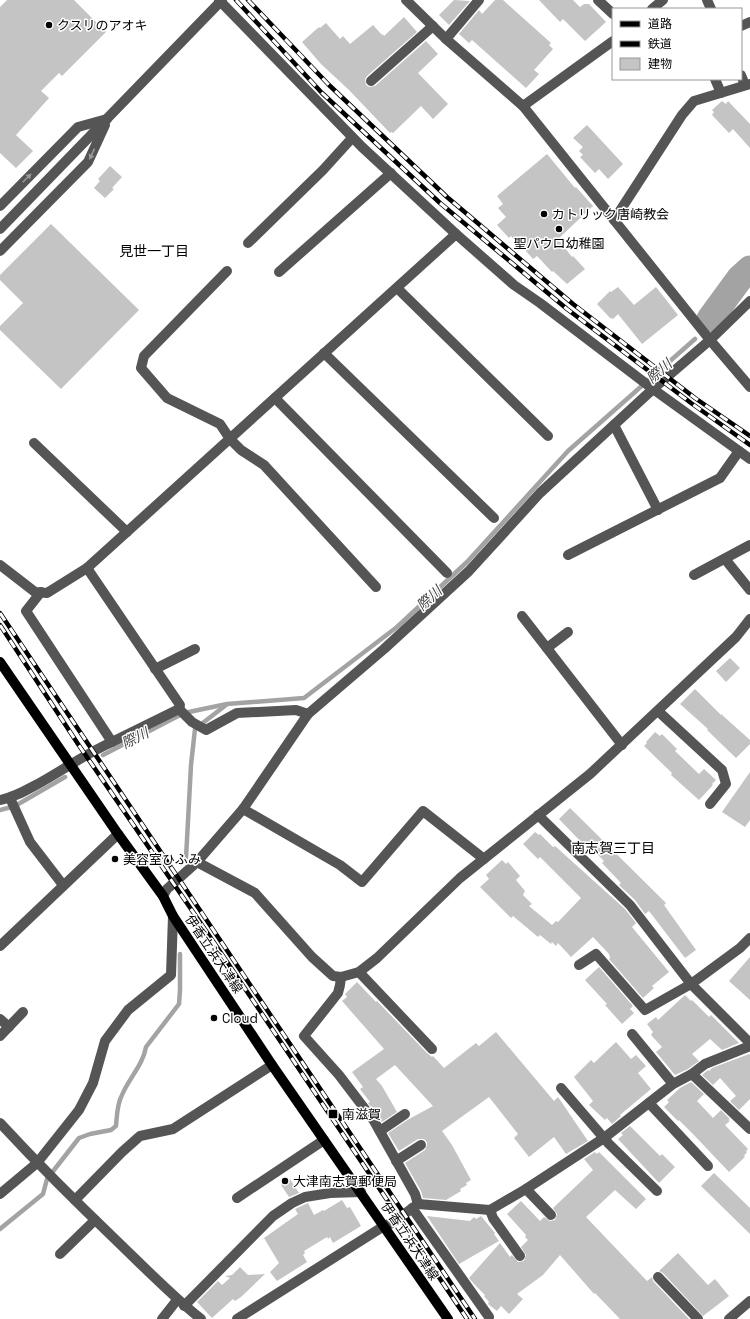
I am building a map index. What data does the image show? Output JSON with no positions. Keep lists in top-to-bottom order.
{
  "streets": {
    "main road": ["伊香立浜大津線"]
  },
  "districts": ["見世一丁目", "南志賀三丁目"],
  "water": ["際川"],
  "places": {
    "other": [
      "クスリのアオキ",
      "カトリック唐崎教会",
      "聖パウロ幼稚園",
      "美容室ひふみ",
      "Cloud",
      "大津南志賀郵便局"
    ],
    "transit": ["南滋賀"]
  },
  "legend": ["道路", "鉄道", "建物"]
}
